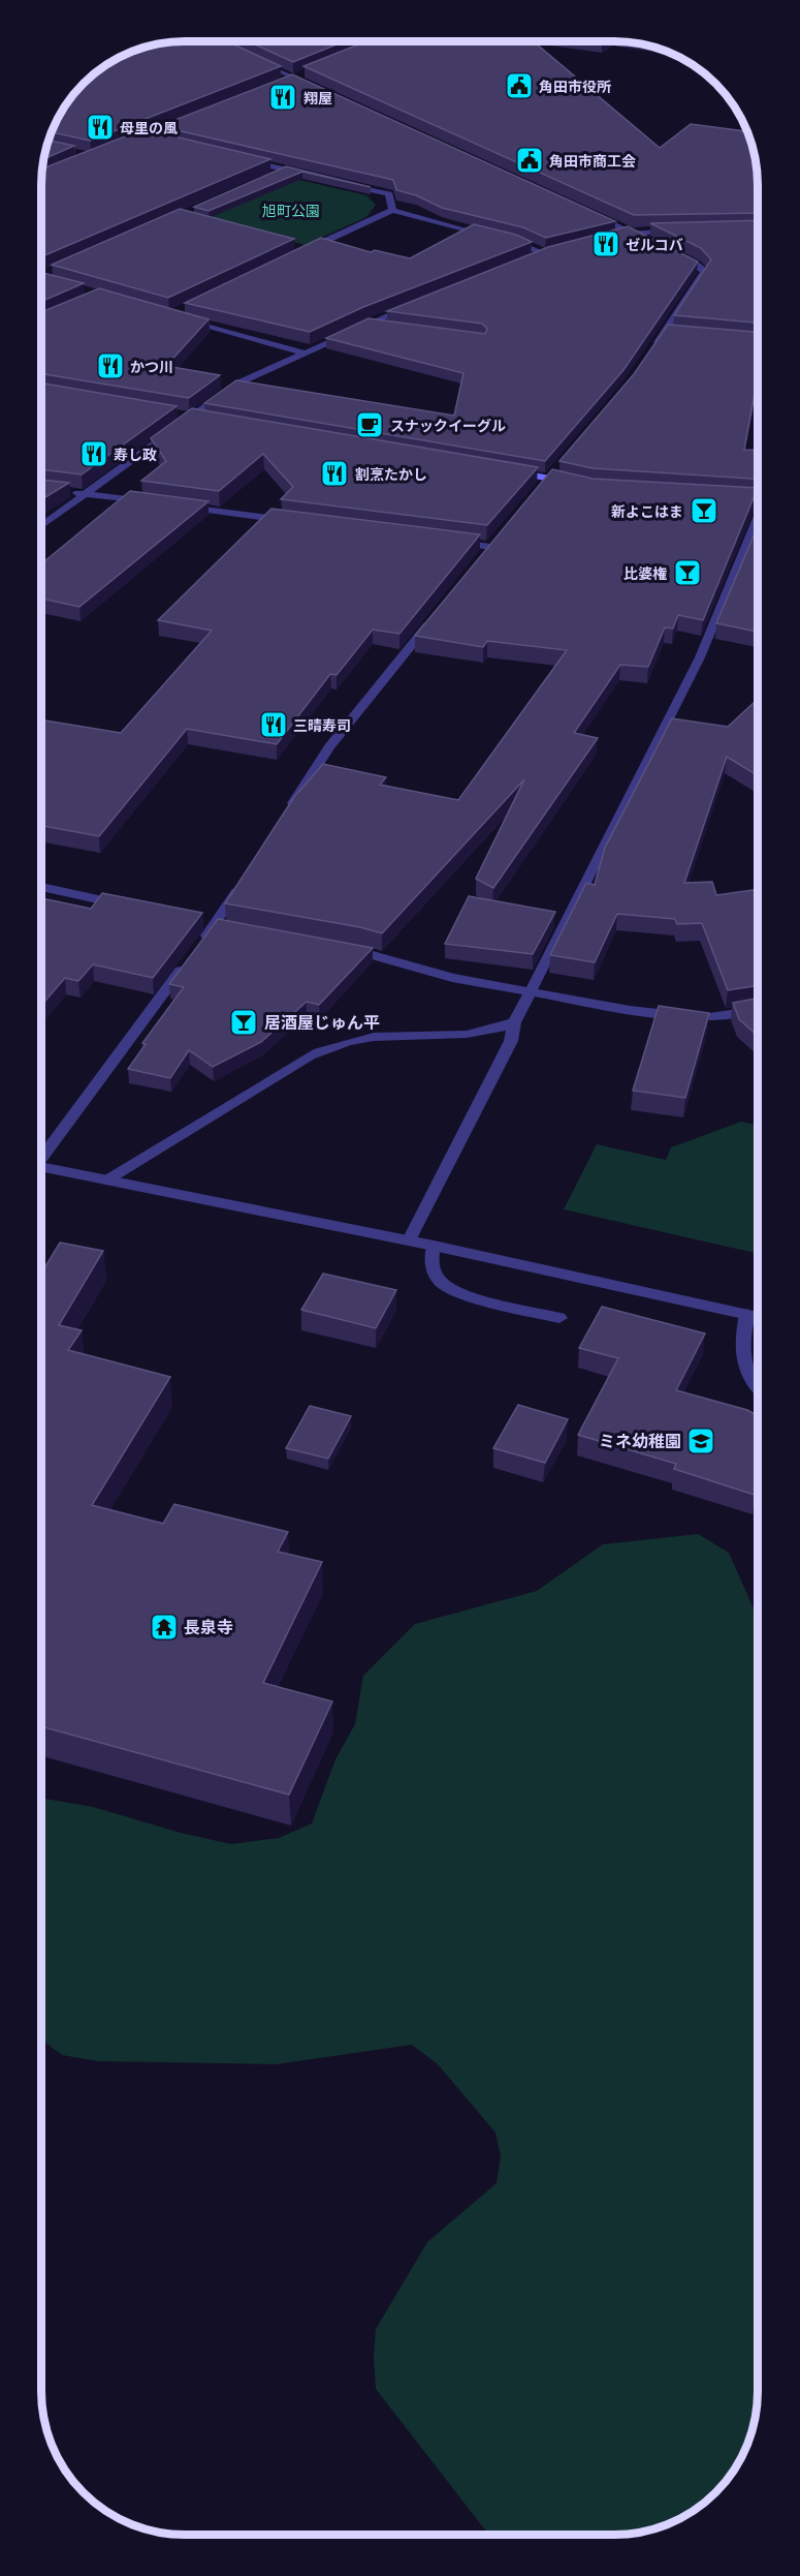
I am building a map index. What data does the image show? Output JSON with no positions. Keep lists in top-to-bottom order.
{
  "parks": ["旭町公園"],
  "places": {
    "public building": ["角田市役所", "角田市商工会"],
    "restaurant": [
      "翔屋",
      "母里の風",
      "ゼルコバ",
      "かつ川",
      "寿し政",
      "割烹たかし",
      "三晴寿司"
    ],
    "cafe": ["スナックイーグル"],
    "bar": ["新よこはま", "比婆権", "居酒屋じゅん平"],
    "school or university": ["ミネ幼稚園"],
    "temple": ["長泉寺"]
  }
}
